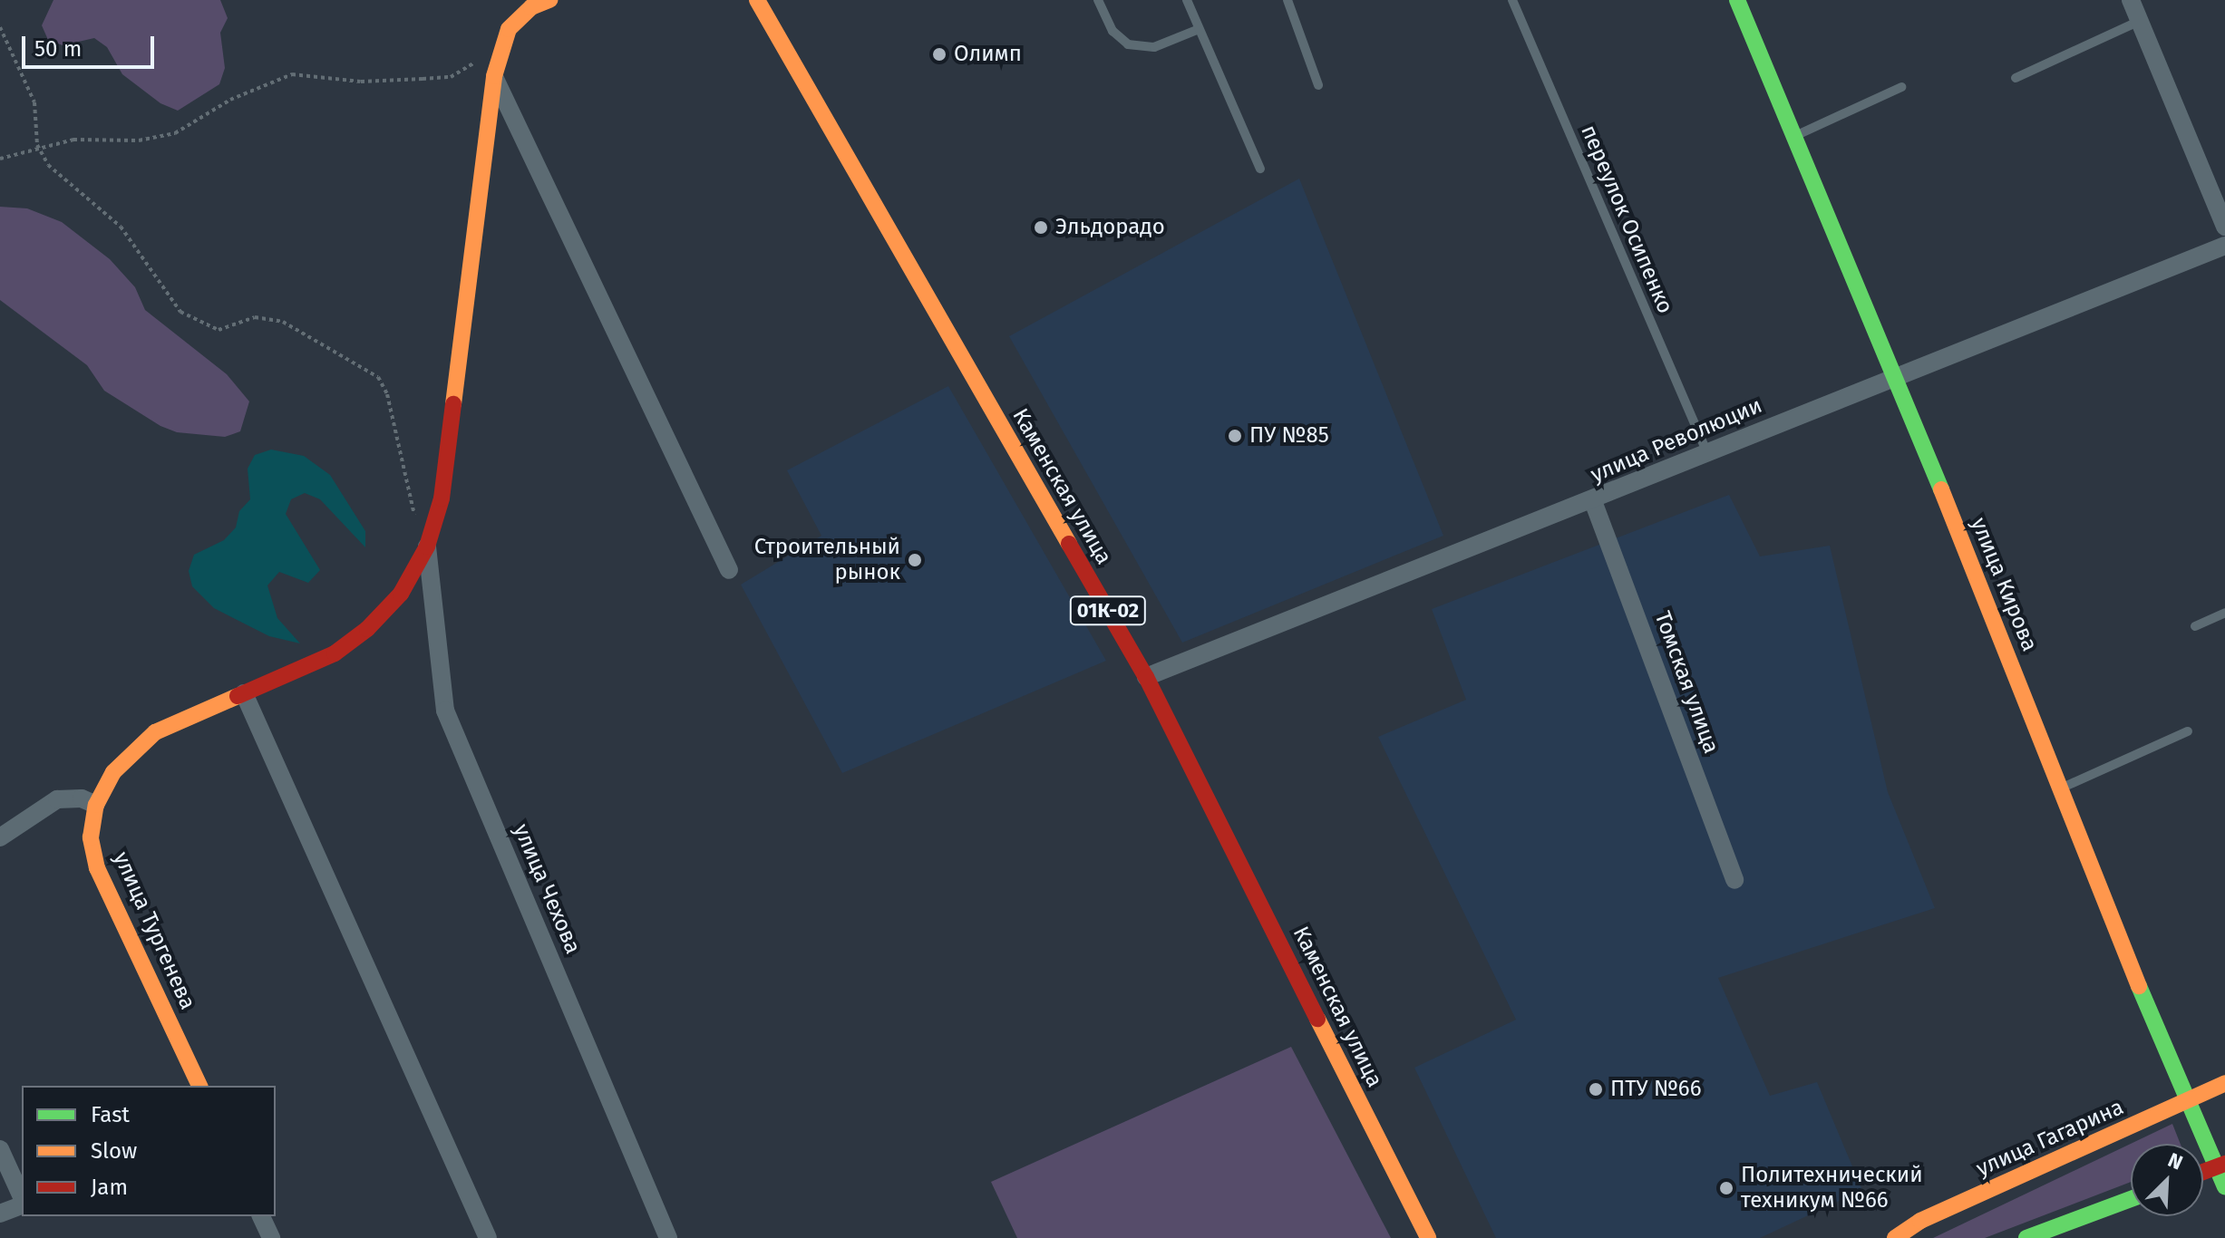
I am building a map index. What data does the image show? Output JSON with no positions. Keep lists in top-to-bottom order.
{
  "streets": {
    "street": [
      "улица Революции",
      "Каменская улица",
      "улица Кирова",
      "01К-02",
      "Томская улица",
      "улица Чехова",
      "улица Тургенева",
      "улица Гагарина"
    ],
    "lane": ["переулок Осипенко"]
  },
  "crossings": [
    ["переулок Осипенко", "улица Революции"],
    ["улица Революции", "Каменская улица"],
    ["улица Революции", "улица Кирова"],
    ["улица Революции", "Томская улица"],
    ["улица Кирова", "улица Гагарина"],
    ["улица Чехова", "улица Тургенева"]
  ],
  "places": [
    "Олимп",
    "Эльдорадо",
    "ПУ №85",
    "Строительный рынок",
    "ПТУ №66",
    "Политехнический техникум №66"
  ],
  "legend": ["Fast", "Slow", "Jam"],
  "scale_bar": "50 m",
  "north": "top right"
}
